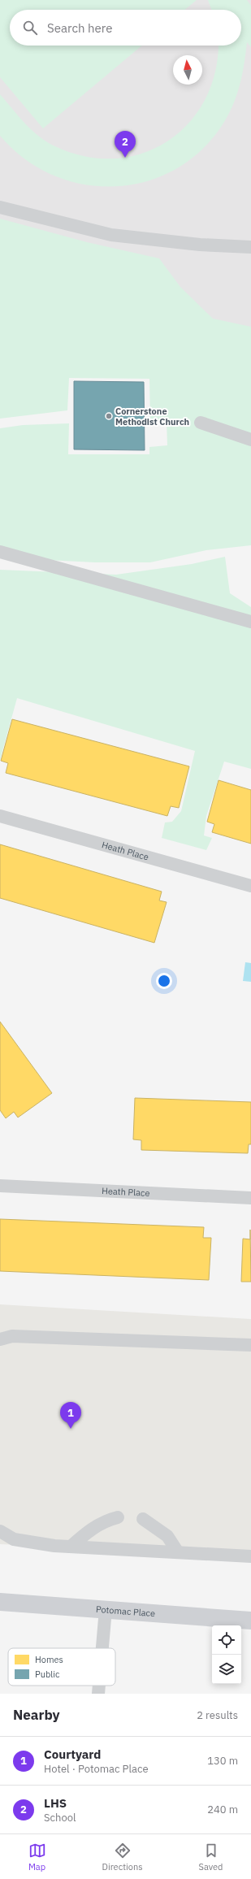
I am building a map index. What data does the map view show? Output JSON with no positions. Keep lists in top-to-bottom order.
{
  "streets": {
    "street": ["Potomac Place"],
    "lane": ["Heath Place"]
  },
  "places": ["Cornerstone Methodist Church"],
  "legend": ["Homes", "Public"],
  "north": "top",
  "page": {
    "search": "Search here",
    "pins": ["2", "1"],
    "heading": ["Nearby", "2 results"],
    "list": [
      {
        "mark": "1",
        "name": "Courtyard",
        "note": "Hotel · Potomac Place",
        "value": "130 m"
      },
      {
        "mark": "2",
        "name": "LHS",
        "note": "School",
        "value": "240 m"
      }
    ],
    "nav": ["Map", "Directions", "Saved"]
  }
}
